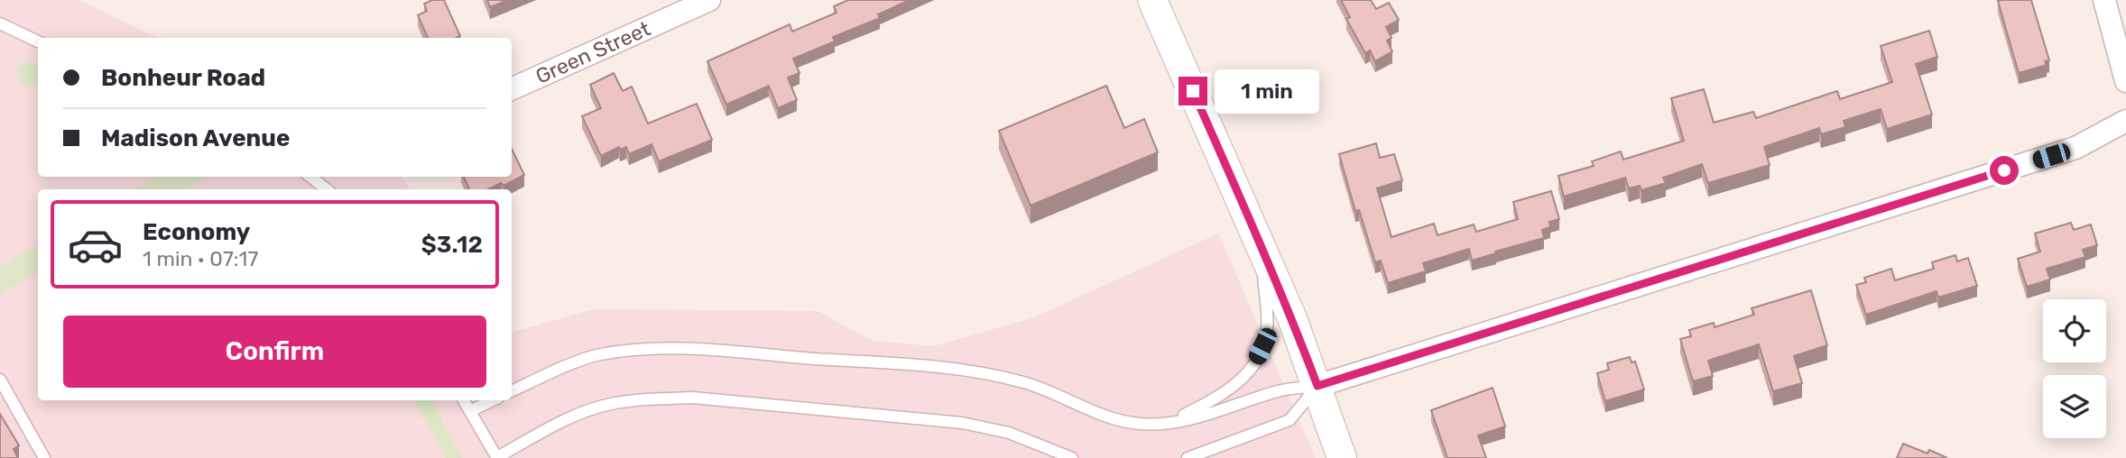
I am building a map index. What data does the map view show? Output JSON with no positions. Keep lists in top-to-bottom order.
{
  "streets": {
    "street": ["Green Street"]
  },
  "page": {
    "banner": ["Bonheur Road", "Madison Avenue"],
    "bubble": "1 min",
    "list": [
      {
        "name": "Economy",
        "note": "1 min · 07:17",
        "value": "$3.12"
      }
    ],
    "buttons": "Confirm"
  }
}
